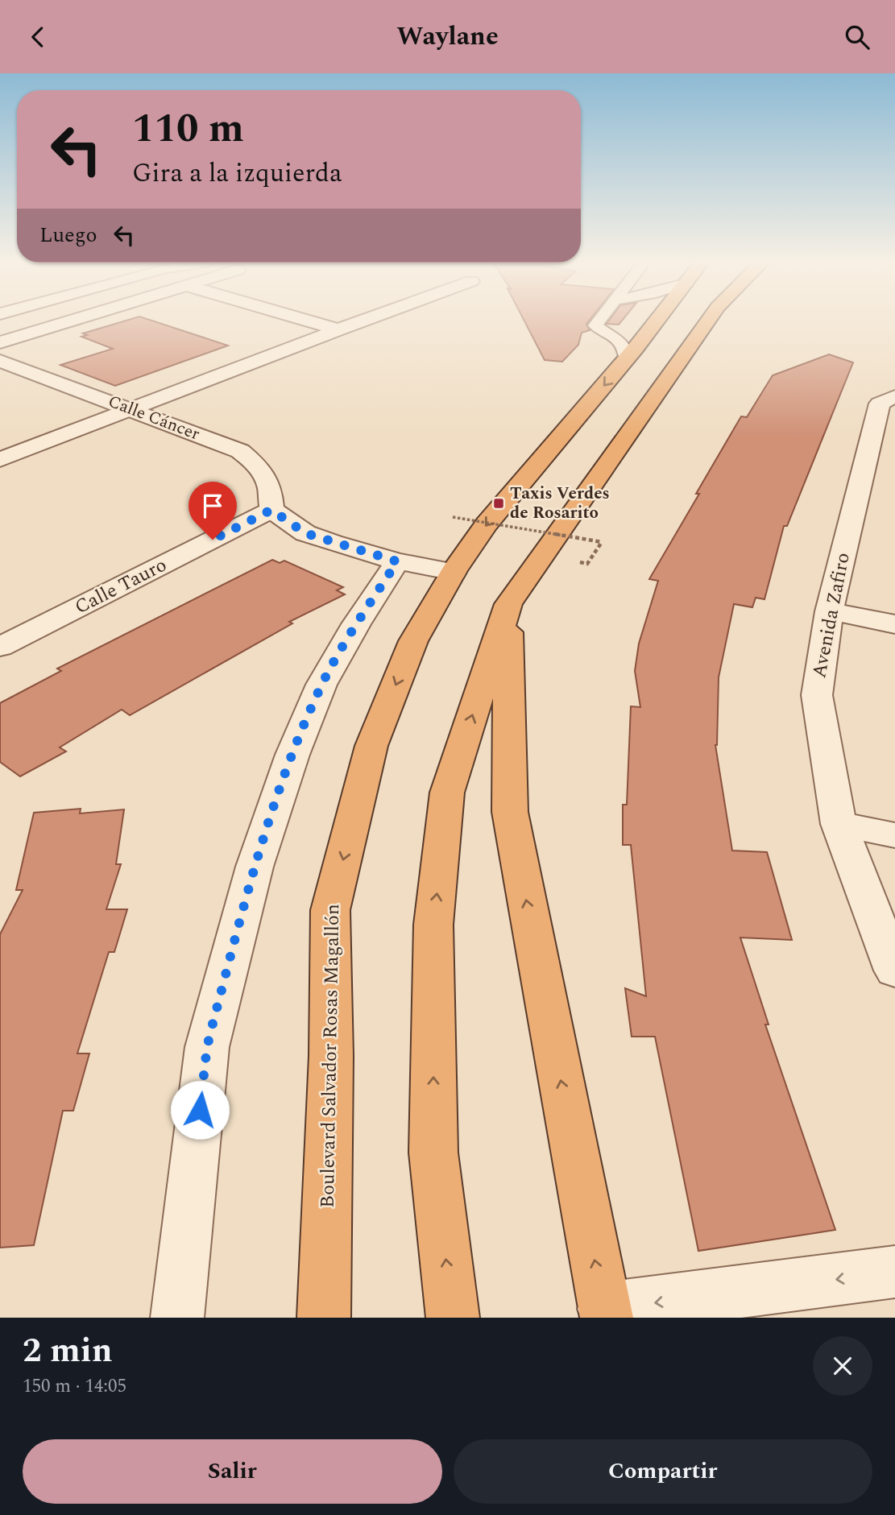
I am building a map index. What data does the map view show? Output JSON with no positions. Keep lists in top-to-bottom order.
{
  "streets": {
    "highway": ["Boulevard Salvador Rosas Magallón"],
    "street": ["Calle Cáncer", "Calle Tauro", "Avenida Zafiro"]
  },
  "crossings": [
    ["Calle Cáncer", "Calle Tauro"]
  ],
  "places": {
    "transit": ["Taxis Verdes de Rosarito"]
  },
  "page": {
    "header": "Waylane",
    "turn": ["110 m", "Gira a la izquierda"],
    "then": "Luego",
    "heading": ["2 min", "150 m · 14:05"],
    "buttons": ["Salir", "Compartir"]
  }
}
